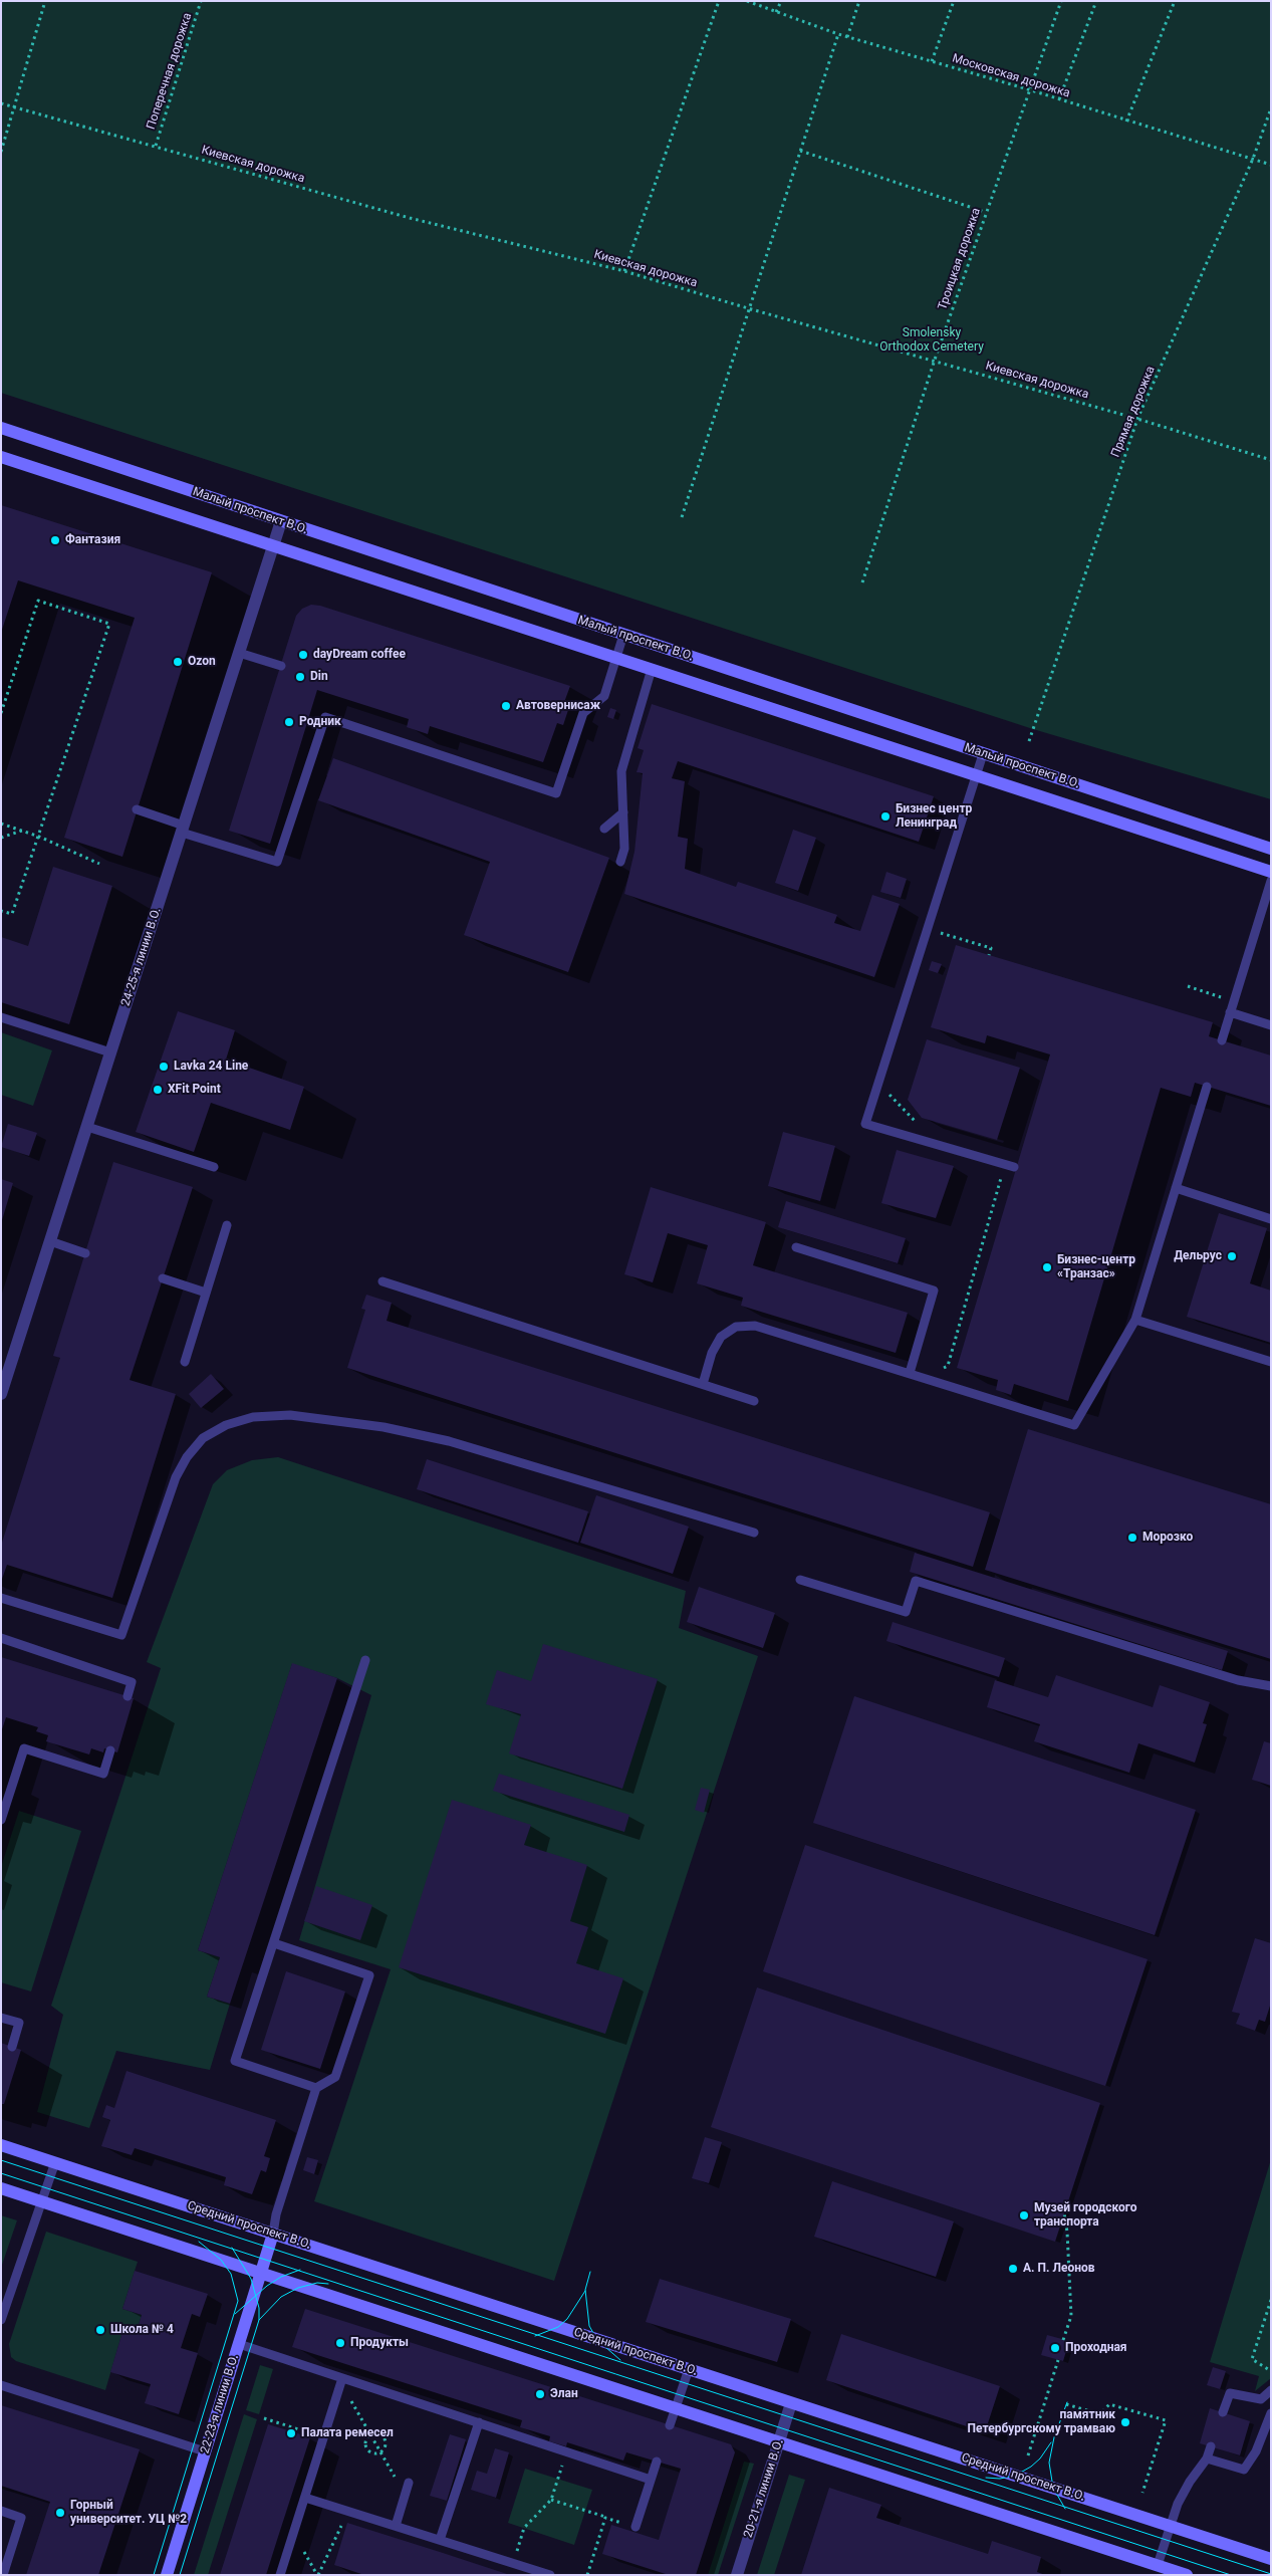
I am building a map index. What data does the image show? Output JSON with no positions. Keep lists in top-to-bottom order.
{
  "streets": {
    "main road": ["Малый проспект В.О.", "Средний проспект В.О.", "22-23-я линии В.О."],
    "street": ["24-25-я линии В.О.", "20-21-я линии В.О."],
    "path": [
      "Поперечная дорожка",
      "Московская дорожка",
      "Киевская дорожка",
      "Троицкая дорожка",
      "Прямая дорожка"
    ]
  },
  "crossings": [
    ["Поперечная дорожка", "Киевская дорожка"],
    ["Московская дорожка", "Троицкая дорожка"],
    ["Московская дорожка", "Прямая дорожка"],
    ["Киевская дорожка", "Троицкая дорожка"],
    ["Киевская дорожка", "Прямая дорожка"],
    ["Малый проспект В.О.", "24-25-я линии В.О."],
    ["Средний проспект В.О.", "22-23-я линии В.О."],
    ["Средний проспект В.О.", "20-21-я линии В.О."]
  ],
  "parks": ["Smolensky Orthodox Cemetery"],
  "places": [
    "Фантазия",
    "dayDream coffee",
    "Ozon",
    "Din",
    "Автовернисаж",
    "Родник",
    "Бизнес центр Ленинград",
    "Lavka 24 Line",
    "XFit Point",
    "Дельрус",
    "Бизнес-центр «Транзас»",
    "Морозко",
    "Музей городского транспорта",
    "А. П. Леонов",
    "Школа № 4",
    "Продукты",
    "Проходная",
    "Элан",
    "памятник Петербургскому трамваю",
    "Палата ремесел",
    "Горный университет. УЦ №2"
  ]
}
